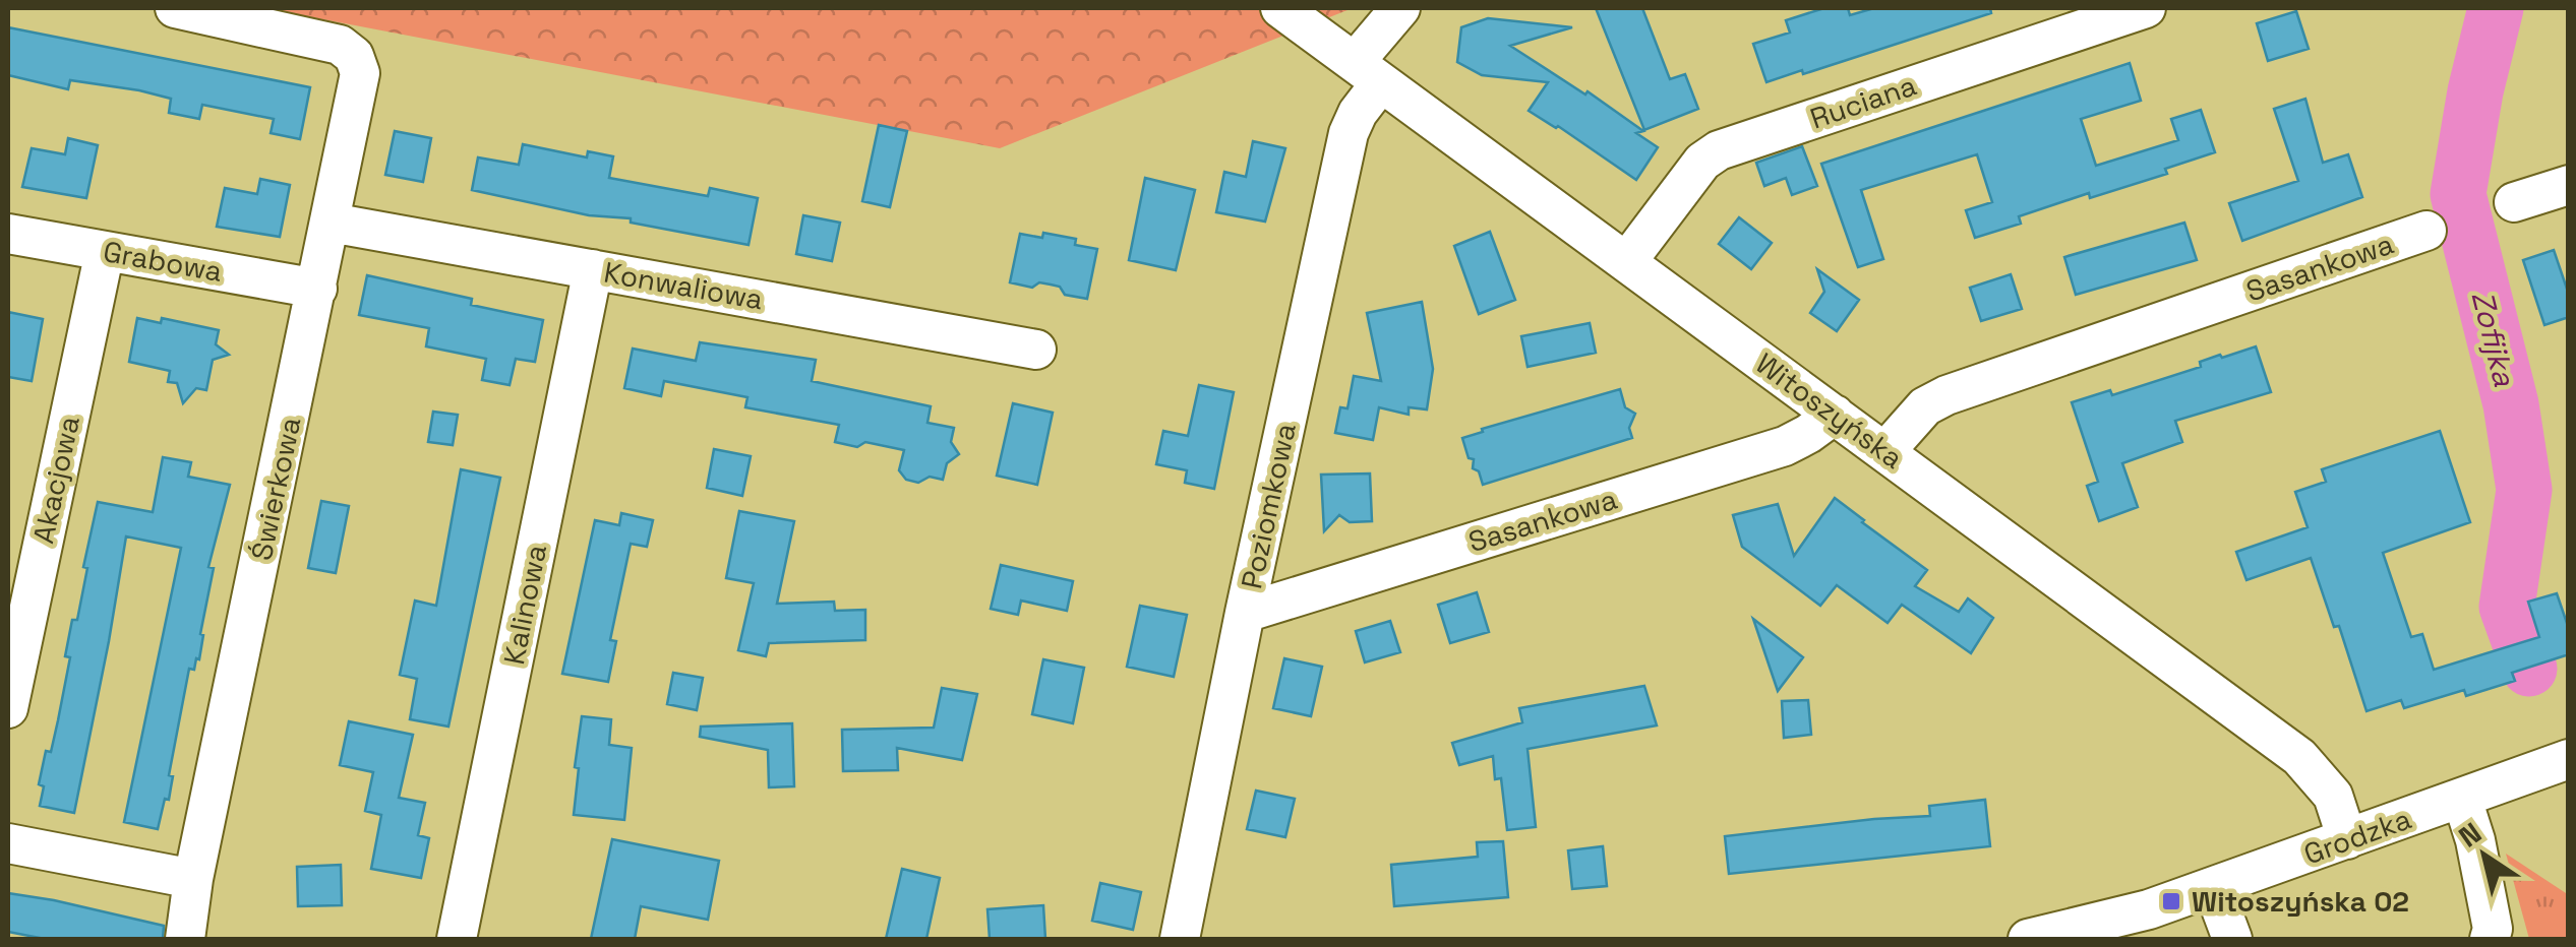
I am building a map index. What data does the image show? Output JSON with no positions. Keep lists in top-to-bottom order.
{
  "streets": {
    "street": [
      "Ruciana",
      "Grabowa",
      "Sasankowa",
      "Konwaliowa",
      "Witoszyńska",
      "Akacjowa",
      "Świerkowa",
      "Poziomkowa",
      "Kalinowa",
      "Grodzka"
    ]
  },
  "crossings": [
    ["Ruciana", "Witoszyńska"],
    ["Grabowa", "Akacjowa"],
    ["Grabowa", "Świerkowa"],
    ["Sasankowa", "Witoszyńska"],
    ["Sasankowa", "Poziomkowa"],
    ["Konwaliowa", "Świerkowa"],
    ["Konwaliowa", "Kalinowa"],
    ["Witoszyńska", "Poziomkowa"],
    ["Witoszyńska", "Grodzka"]
  ],
  "water": ["Zofijka"],
  "places": {
    "transit": ["Witoszyńska 02"]
  },
  "north": "top left"
}
